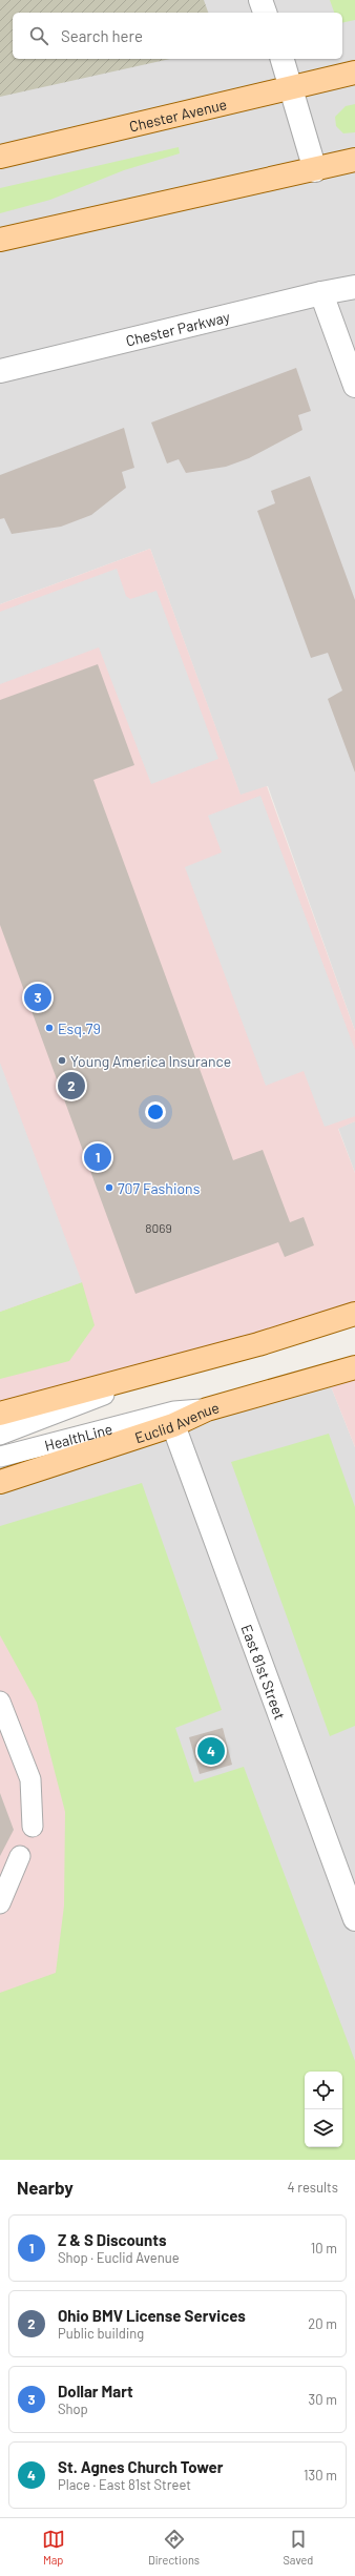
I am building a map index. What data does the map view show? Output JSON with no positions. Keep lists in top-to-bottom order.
{
  "streets": {
    "main road": ["Chester Avenue", "Euclid Avenue"],
    "street": ["Chester Parkway", "East 81st Street"],
    "lane": ["HealthLine"]
  },
  "crossings": [
    ["Euclid Avenue", "HealthLine"],
    ["Euclid Avenue", "East 81st Street"]
  ],
  "places": ["Esq.79", "Young America Insurance", "707 Fashions"],
  "house_numbers": ["8069"],
  "page": {
    "search": "Search here",
    "pins": [
      "3",
      "2",
      "1",
      "4"
    ],
    "heading": ["Nearby", "4 results"],
    "list": [
      {
        "mark": "1",
        "name": "Z & S Discounts",
        "note": "Shop · Euclid Avenue",
        "value": "10 m"
      },
      {
        "mark": "2",
        "name": "Ohio BMV License Services",
        "note": "Public building",
        "value": "20 m"
      },
      {
        "mark": "3",
        "name": "Dollar Mart",
        "note": "Shop",
        "value": "30 m"
      },
      {
        "mark": "4",
        "name": "St. Agnes Church Tower",
        "note": "Place · East 81st Street",
        "value": "130 m"
      }
    ],
    "nav": ["Map", "Directions", "Saved"]
  }
}
